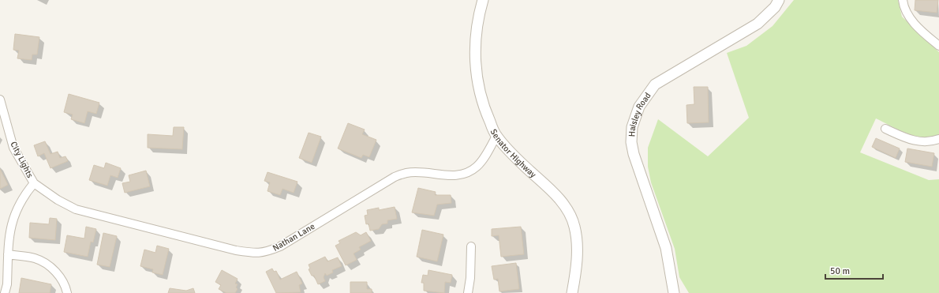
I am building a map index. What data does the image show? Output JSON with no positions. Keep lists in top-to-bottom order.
{
  "streets": {
    "street": [
      "Haisley Road",
      "Senator Highway",
      "City Lights",
      "Nathan Lane"
    ]
  },
  "crossings": [
    ["Senator Highway", "Nathan Lane"],
    ["City Lights", "Nathan Lane"]
  ],
  "scale_bar": "50 m"
}
